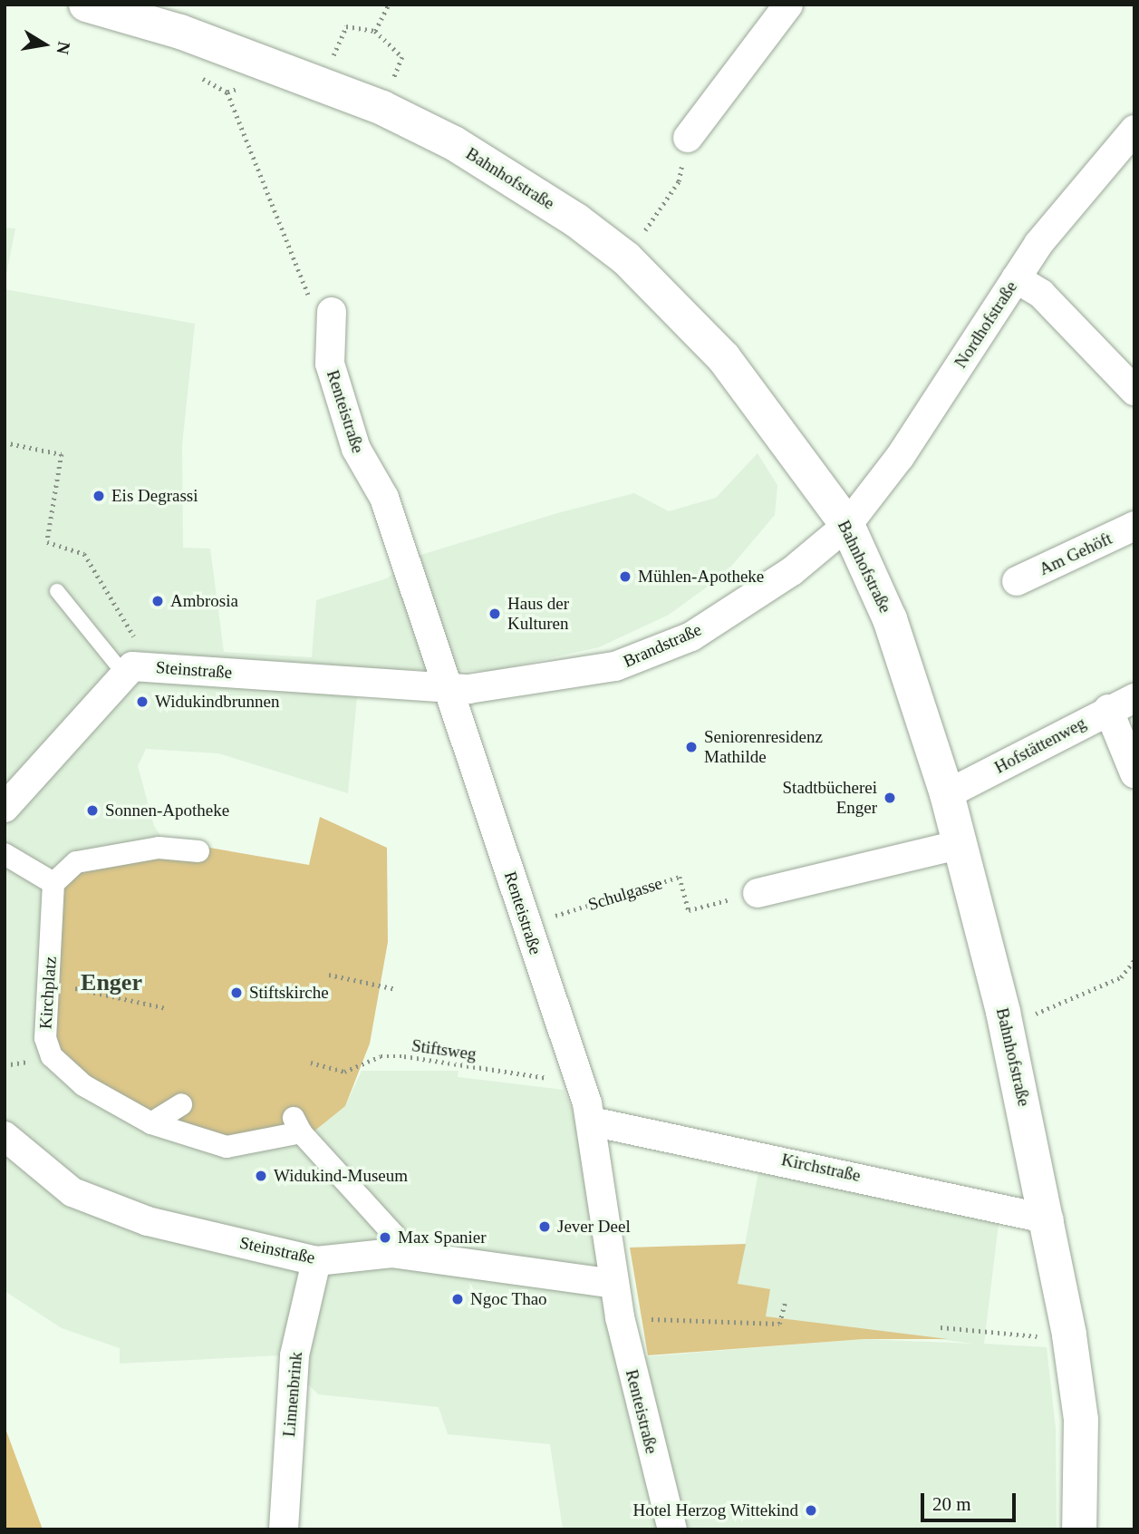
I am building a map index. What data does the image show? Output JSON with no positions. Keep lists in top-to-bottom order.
{
  "streets": {
    "street": [
      "Bahnhofstraße",
      "Nordhofstraße",
      "Renteistraße",
      "Am Gehöft",
      "Brandstraße",
      "Steinstraße",
      "Hofstättenweg",
      "Kirchplatz",
      "Kirchstraße",
      "Linnenbrink"
    ],
    "path": ["Schulgasse", "Stiftsweg"]
  },
  "crossings": [
    ["Bahnhofstraße", "Nordhofstraße"],
    ["Bahnhofstraße", "Brandstraße"],
    ["Bahnhofstraße", "Hofstättenweg"],
    ["Bahnhofstraße", "Kirchstraße"],
    ["Nordhofstraße", "Brandstraße"],
    ["Renteistraße", "Brandstraße"],
    ["Renteistraße", "Steinstraße"],
    ["Renteistraße", "Schulgasse"],
    ["Renteistraße", "Stiftsweg"],
    ["Renteistraße", "Kirchstraße"],
    ["Brandstraße", "Steinstraße"],
    ["Steinstraße", "Kirchplatz"],
    ["Steinstraße", "Linnenbrink"]
  ],
  "districts": ["Enger"],
  "places": [
    "Eis Degrassi",
    "Mühlen-Apotheke",
    "Ambrosia",
    "Haus der Kulturen",
    "Widukindbrunnen",
    "Seniorenresidenz Mathilde",
    "Stadtbücherei Enger",
    "Sonnen-Apotheke",
    "Stiftskirche",
    "Widukind-Museum",
    "Jever Deel",
    "Max Spanier",
    "Ngoc Thao",
    "Hotel Herzog Wittekind"
  ],
  "scale_bar": "20 m",
  "north": "right"
}
